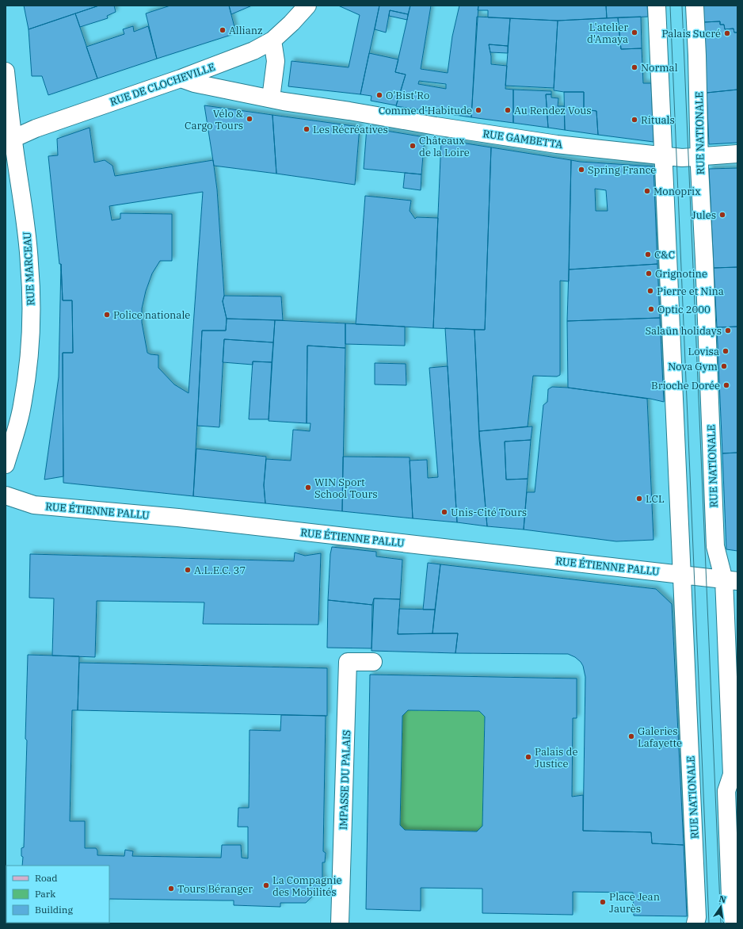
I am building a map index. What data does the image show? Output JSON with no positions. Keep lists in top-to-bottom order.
{
  "streets": {
    "street": [
      "RUE DE CLOCHEVILLE",
      "RUE NATIONALE",
      "RUE GAMBETTA",
      "RUE MARCEAU",
      "RUE ÉTIENNE PALLU",
      "IMPASSE DU PALAIS"
    ]
  },
  "crossings": [
    ["RUE DE CLOCHEVILLE", "RUE GAMBETTA"],
    ["RUE DE CLOCHEVILLE", "RUE MARCEAU"],
    ["RUE NATIONALE", "RUE GAMBETTA"],
    ["RUE NATIONALE", "RUE ÉTIENNE PALLU"]
  ],
  "places": [
    "Allianz",
    "L'atelier d'Amaya",
    "Palais Sucré",
    "Normal",
    "O'Bist'Ro",
    "Comme d'Habitude",
    "Au Rendez Vous",
    "Vélo & Cargo Tours",
    "Rituals",
    "Les Récréatives",
    "Châteaux de la Loire",
    "Spring France",
    "Monoprix",
    "Jules",
    "C&C",
    "Grignotine",
    "Pierre et Nina",
    "Optic 2000",
    "Police nationale",
    "Salaün holidays",
    "Lovisa",
    "Nova Gym",
    "Brioche Dorée",
    "WIN Sport School Tours",
    "LCL",
    "Unis-Cité Tours",
    "A.L.E.C. 37",
    "Galeries Lafayette",
    "Palais de Justice",
    "La Compagnie des Mobilités",
    "Tours Béranger",
    "Place Jean Jaurès"
  ],
  "legend": ["Road", "Park", "Building"],
  "north": "top"
}
